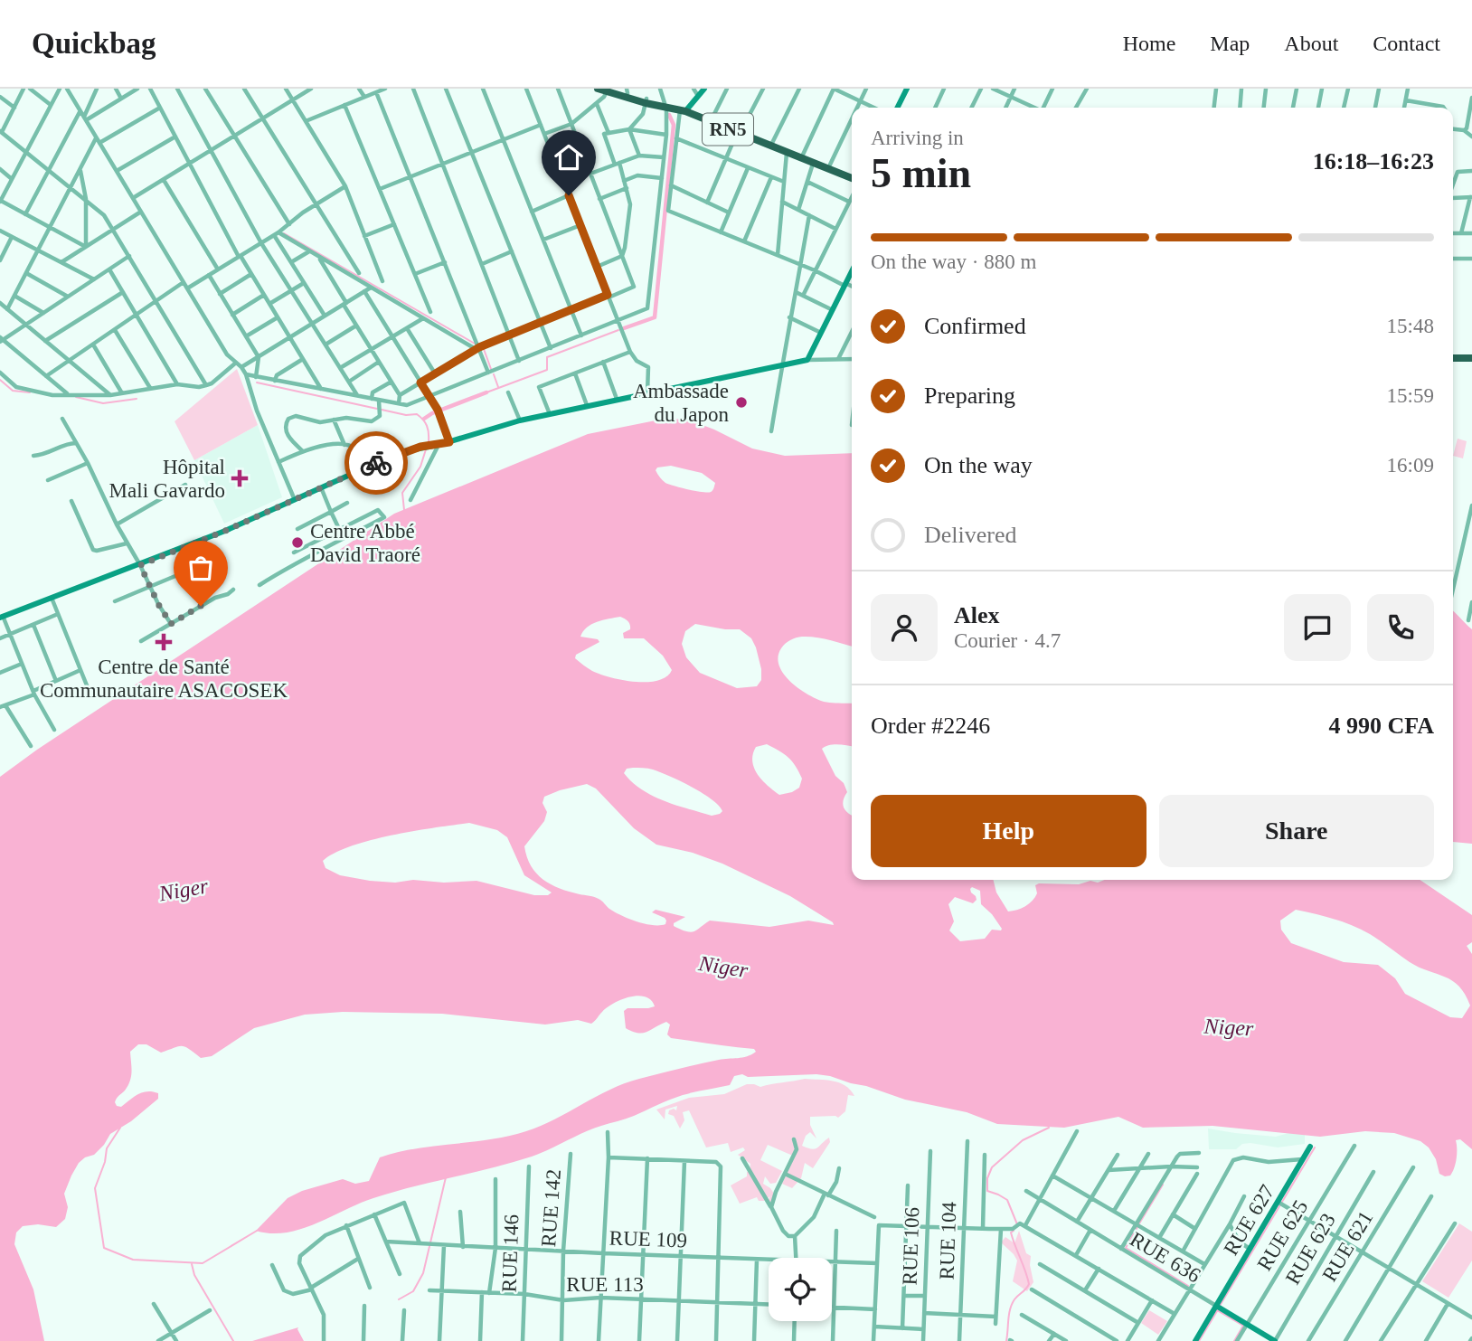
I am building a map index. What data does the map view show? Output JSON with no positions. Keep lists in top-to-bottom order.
{
  "streets": {
    "highway": ["RN5"],
    "street": [
      "RUE 142",
      "RUE 627",
      "RUE 625",
      "RUE 109",
      "RUE 104",
      "RUE 106",
      "RUE 621",
      "RUE 623",
      "RUE 146",
      "RUE 636",
      "RUE 113"
    ]
  },
  "crossings": [
    ["RUE 142", "RUE 109"],
    ["RUE 142", "RUE 113"],
    ["RUE 627", "RUE 636"],
    ["RUE 625", "RUE 636"],
    ["RUE 109", "RUE 146"],
    ["RUE 623", "RUE 636"],
    ["RUE 146", "RUE 113"]
  ],
  "water": ["Niger"],
  "places": {
    "other": ["Ambassade du Japon", "Centre Abbé David Traoré"],
    "health": ["Hôpital Mali Gavardo", "Centre de Santé Communautaire ASACOSEK"]
  },
  "page": {
    "header": "Quickbag",
    "nav": [
      "Home",
      "Map",
      "About",
      "Contact"
    ],
    "heading": ["5 min", "Arriving in", "16:18–16:23"],
    "panel": [
      "Alex",
      "Courier · 4.7",
      "Order #2246",
      "4 990 CFA"
    ],
    "bar": "On the way · 880 m",
    "list": [
      ["Confirmed", "15:48"],
      ["Preparing", "15:59"],
      ["On the way", "16:09"],
      "Delivered"
    ],
    "buttons": ["Help", "Share"]
  }
}
